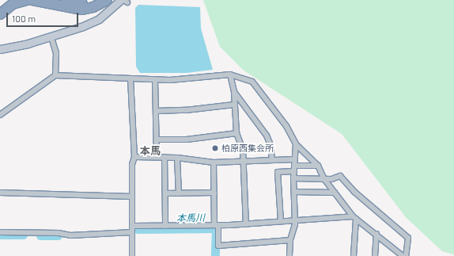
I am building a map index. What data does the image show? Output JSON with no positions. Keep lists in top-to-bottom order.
{
  "districts": ["本馬"],
  "water": ["本馬川"],
  "places": ["柏原西集会所"],
  "scale_bar": "100 m"
}
